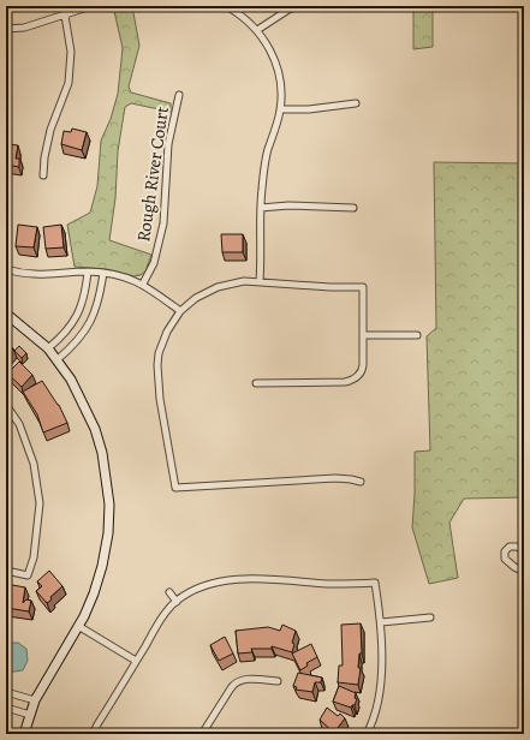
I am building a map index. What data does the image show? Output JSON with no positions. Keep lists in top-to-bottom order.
{
  "streets": {
    "street": ["Rough River Court"]
  }
}
